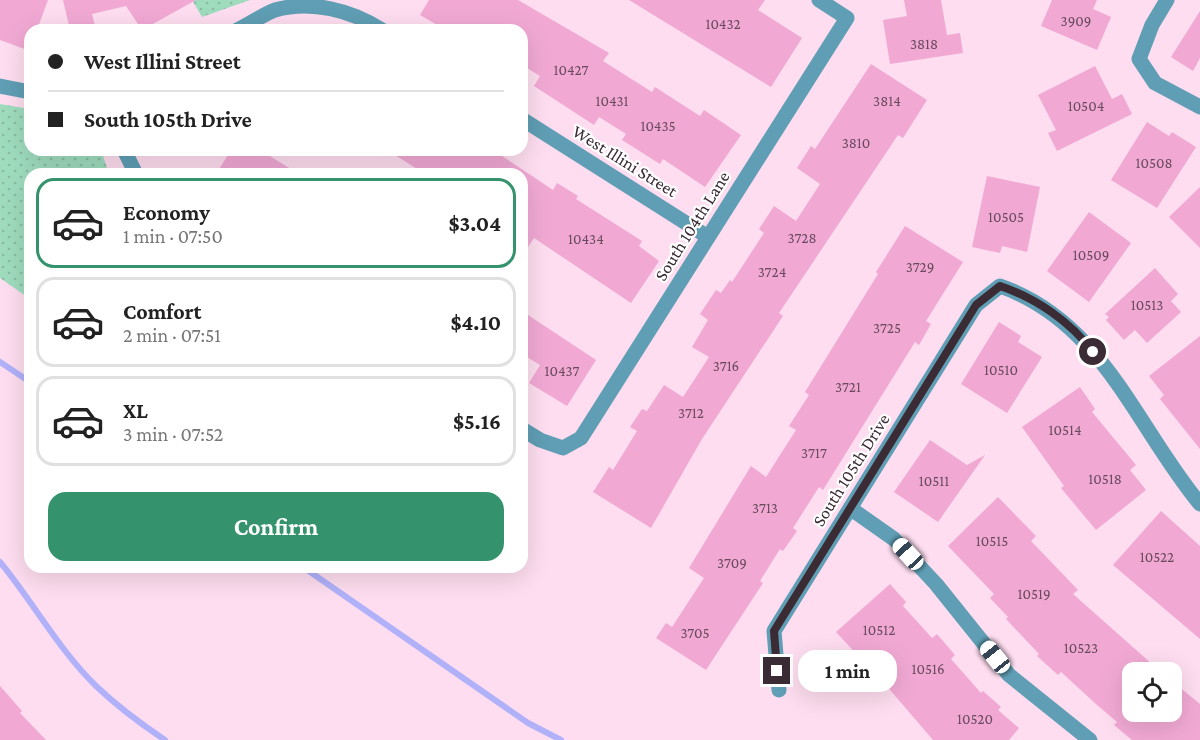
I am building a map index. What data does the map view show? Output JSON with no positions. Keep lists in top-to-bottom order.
{
  "streets": {
    "street": ["West Illini Street", "South 104th Lane", "South 105th Drive"]
  },
  "crossings": [
    ["West Illini Street", "South 104th Lane"]
  ],
  "house_numbers": [
    "3909",
    "10432",
    "3818",
    "10427",
    "10431",
    "3814",
    "10504",
    "10435",
    "3810",
    "10508",
    "10505",
    "3728",
    "10434",
    "10509",
    "3729",
    "3724",
    "10513",
    "3725",
    "3716",
    "10510",
    "10437",
    "3721",
    "3712",
    "10514",
    "3717",
    "10518",
    "10511",
    "3713",
    "10515",
    "10522",
    "3709",
    "10519",
    "10512",
    "3705",
    "10523",
    "10516",
    "10520"
  ],
  "page": {
    "banner": ["West Illini Street", "South 105th Drive"],
    "list": [
      {
        "name": "Economy",
        "note": "1 min · 07:50",
        "value": "$3.04"
      },
      {
        "name": "Comfort",
        "note": "2 min · 07:51",
        "value": "$4.10"
      },
      {
        "name": "XL",
        "note": "3 min · 07:52",
        "value": "$5.16"
      }
    ],
    "buttons": "Confirm",
    "bubble": "1 min"
  }
}
